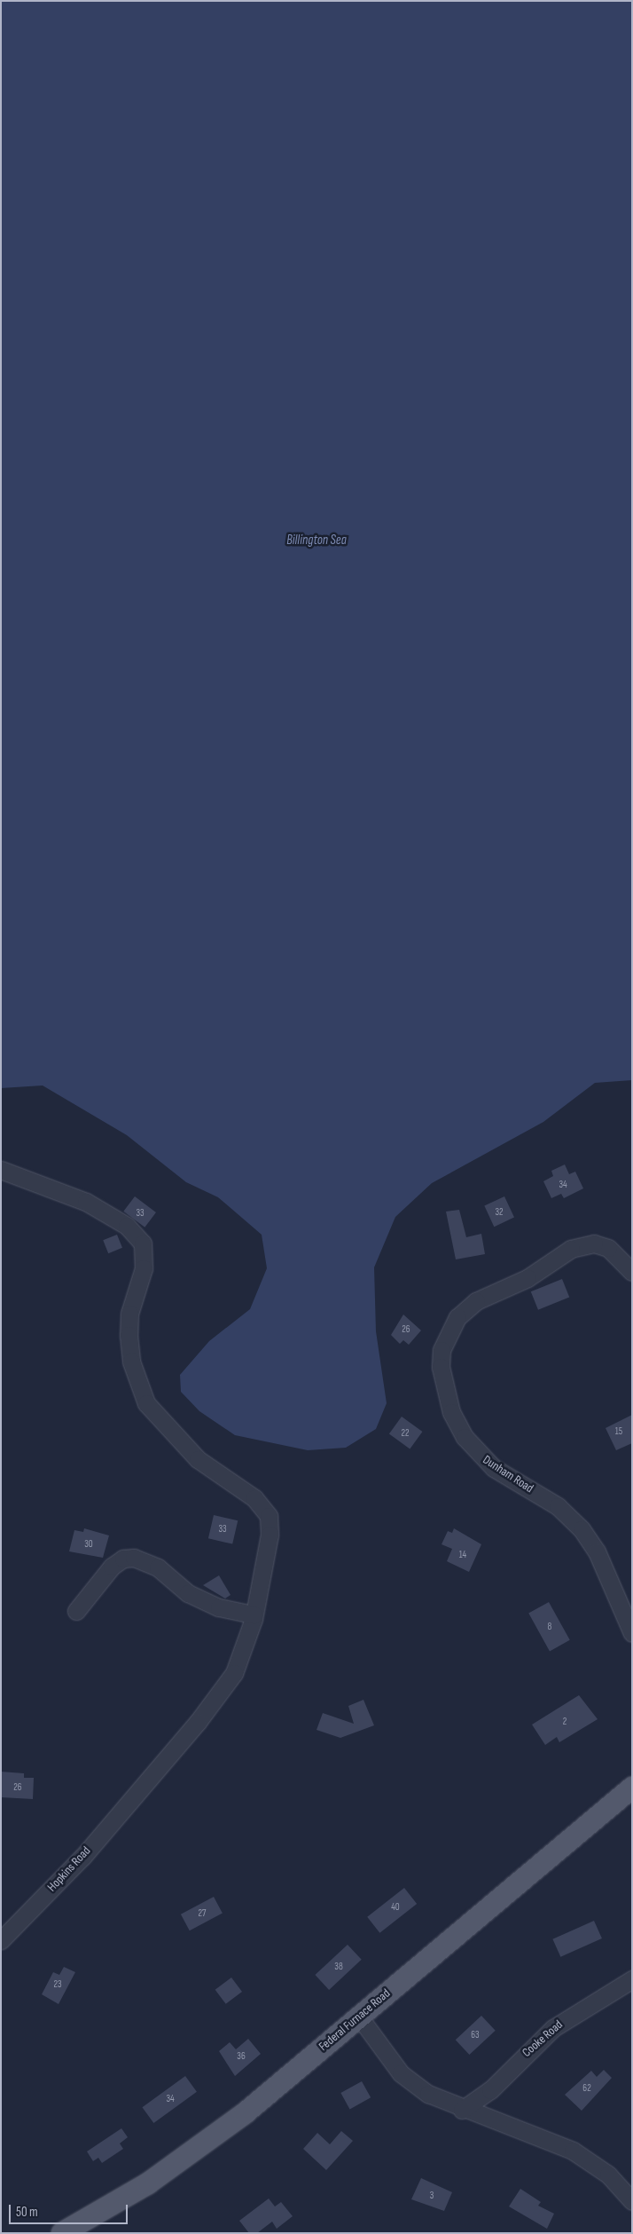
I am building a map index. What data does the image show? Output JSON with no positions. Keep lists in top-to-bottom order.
{
  "streets": {
    "main road": ["Federal Furnace Road"],
    "street": ["Dunham Road", "Hopkins Road", "Cooke Road"]
  },
  "water": ["Billington Sea"],
  "house_numbers": [
    "34",
    "32",
    "33",
    "26",
    "15",
    "22",
    "33",
    "30",
    "14",
    "8",
    "2",
    "26",
    "40",
    "27",
    "38",
    "23",
    "63",
    "36",
    "62",
    "34",
    "3"
  ],
  "scale_bar": "50 m"
}
